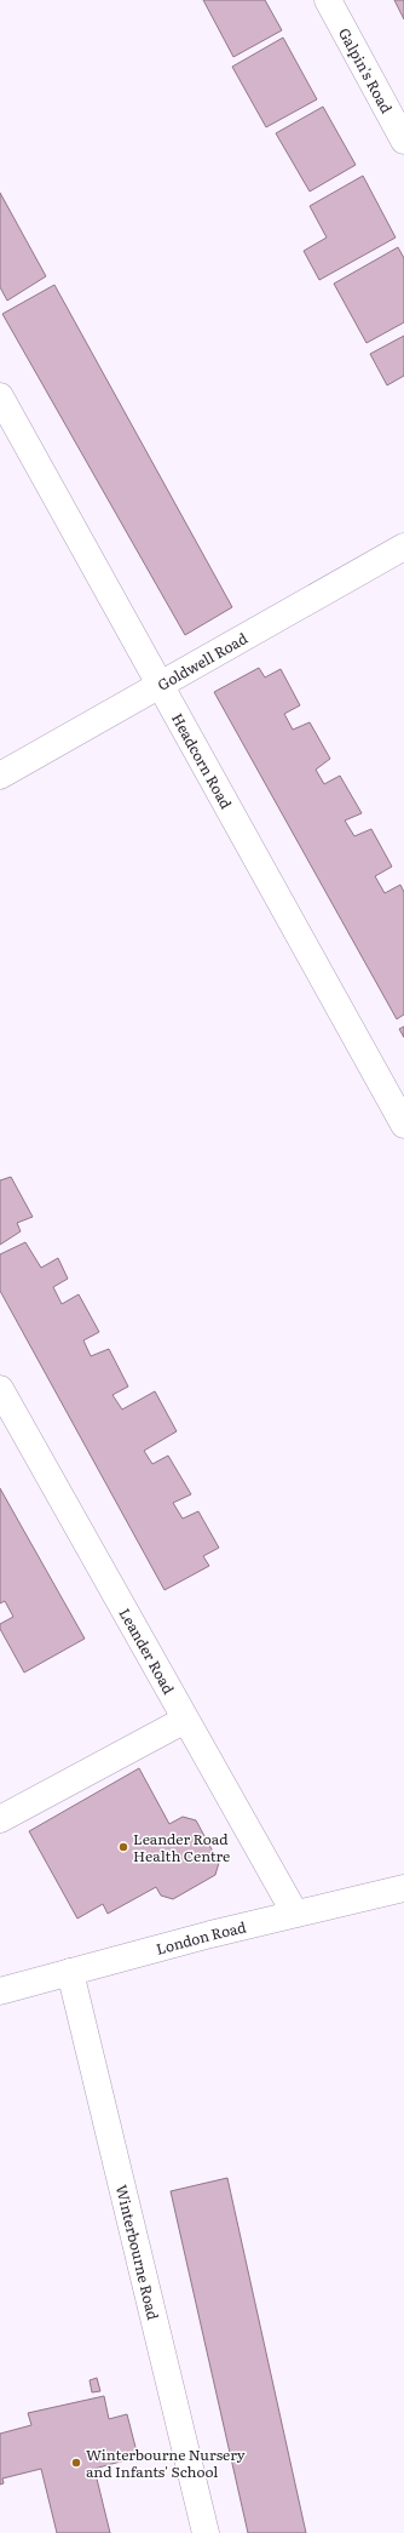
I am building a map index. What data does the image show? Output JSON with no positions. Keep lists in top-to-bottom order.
{
  "streets": {
    "main road": [
      "Galpin's Road",
      "Goldwell Road",
      "Headcorn Road",
      "Leander Road",
      "London Road",
      "Winterbourne Road"
    ]
  },
  "crossings": [
    ["Goldwell Road", "Headcorn Road"],
    ["Leander Road", "London Road"],
    ["London Road", "Winterbourne Road"]
  ],
  "places": ["Leander Road Health Centre", "Winterbourne Nursery and Infants' School"]
}
